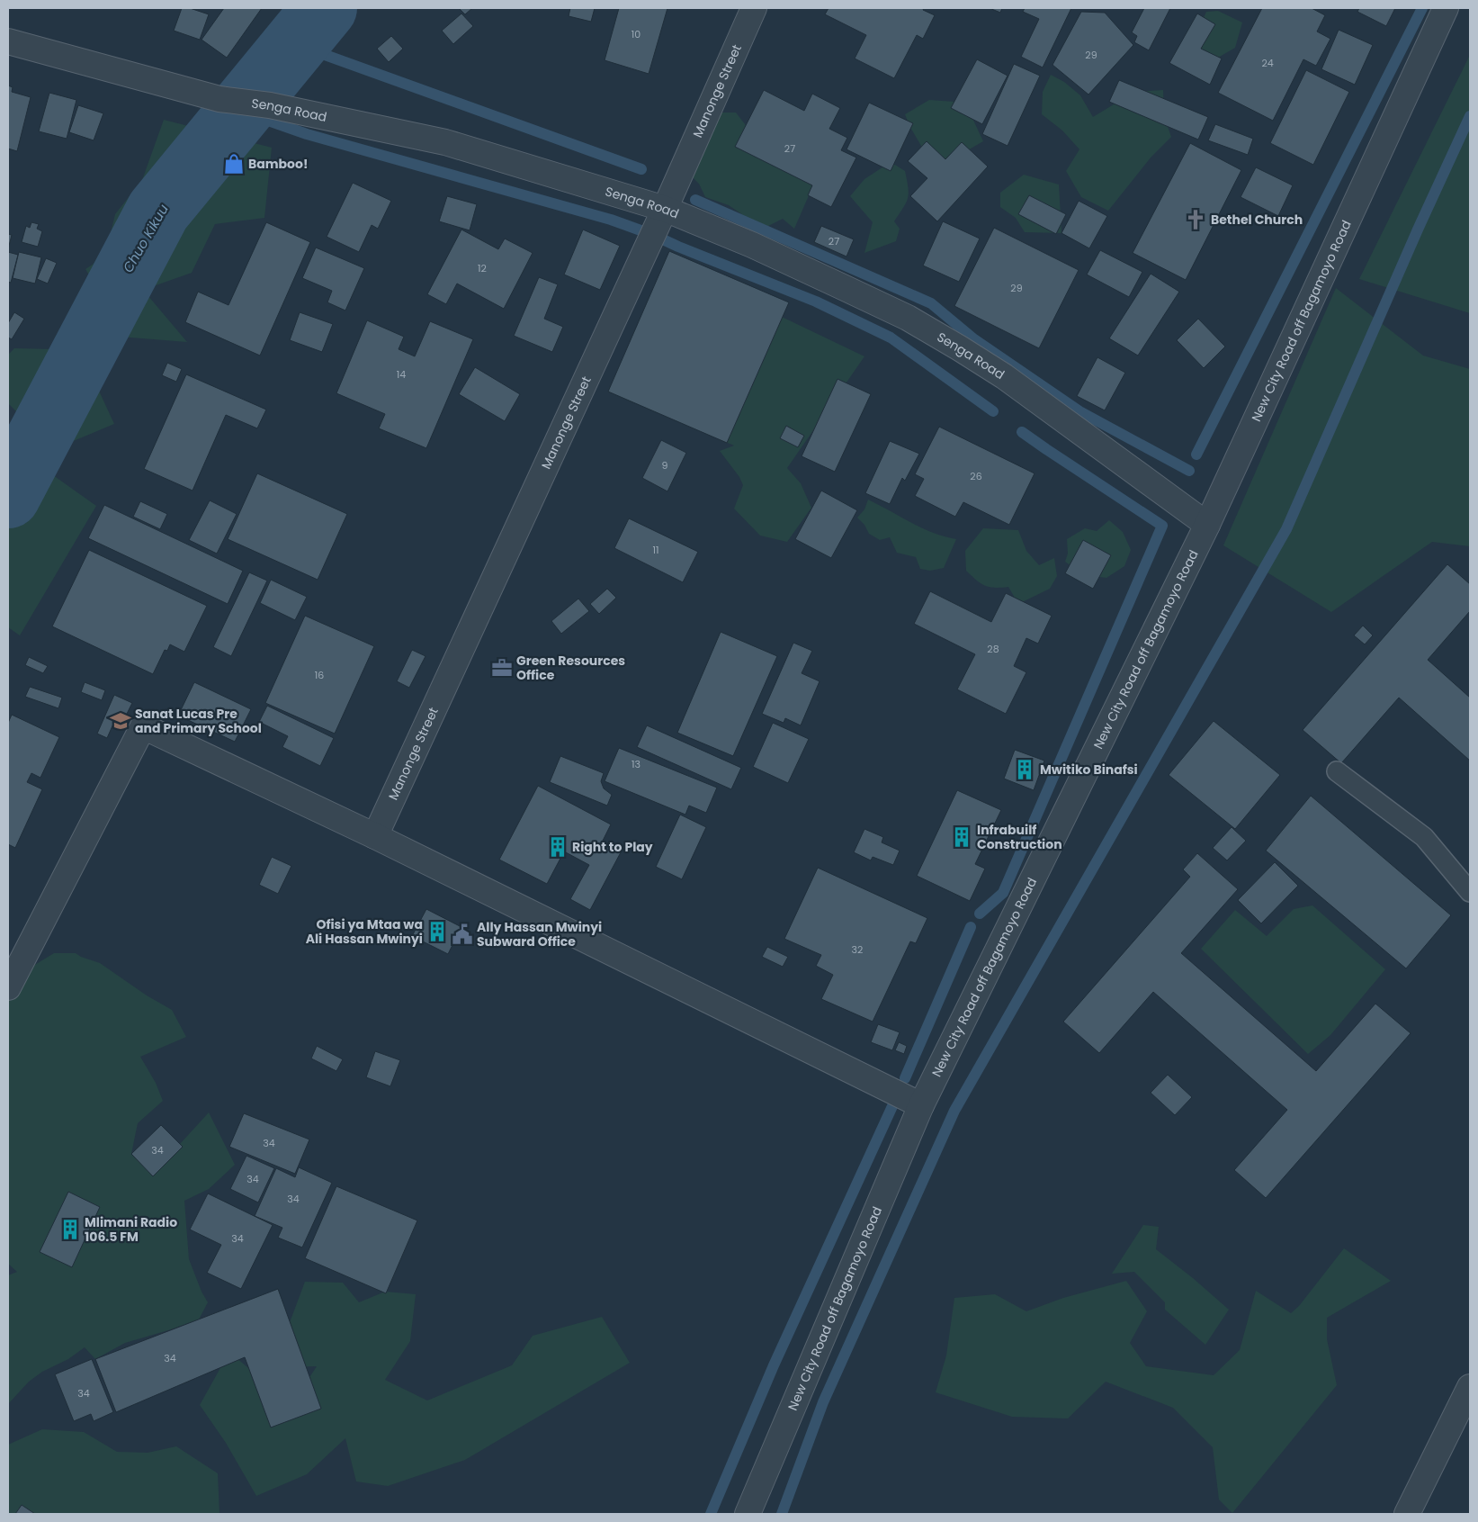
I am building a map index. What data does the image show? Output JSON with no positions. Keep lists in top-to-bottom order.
{
  "streets": {
    "street": ["Manonge Street", "Senga Road", "New City Road off Bagamoyo Road"]
  },
  "crossings": [
    ["Manonge Street", "Senga Road"],
    ["Senga Road", "New City Road off Bagamoyo Road"]
  ],
  "water": ["Chuo Kikuu"],
  "places": {
    "shop": ["Bamboo!"],
    "church": ["Bethel Church"],
    "office": ["Green Resources Office"],
    "school or university": ["Sanat Lucas Pre and Primary School"],
    "building": [
      "Mwitiko Binafsi",
      "Infrabuilf Construction",
      "Right to Play",
      "Ofisi ya Mtaa wa Ali Hassan Mwinyi",
      "Mlimani Radio 106.5 FM"
    ],
    "public building": ["Ally Hassan Mwinyi Subward Office"]
  },
  "house_numbers": [
    "10",
    "29",
    "24",
    "27",
    "27",
    "12",
    "29",
    "14",
    "9",
    "26",
    "11",
    "28",
    "16",
    "13",
    "32",
    "34",
    "34",
    "34",
    "34",
    "34",
    "34",
    "34"
  ]
}
